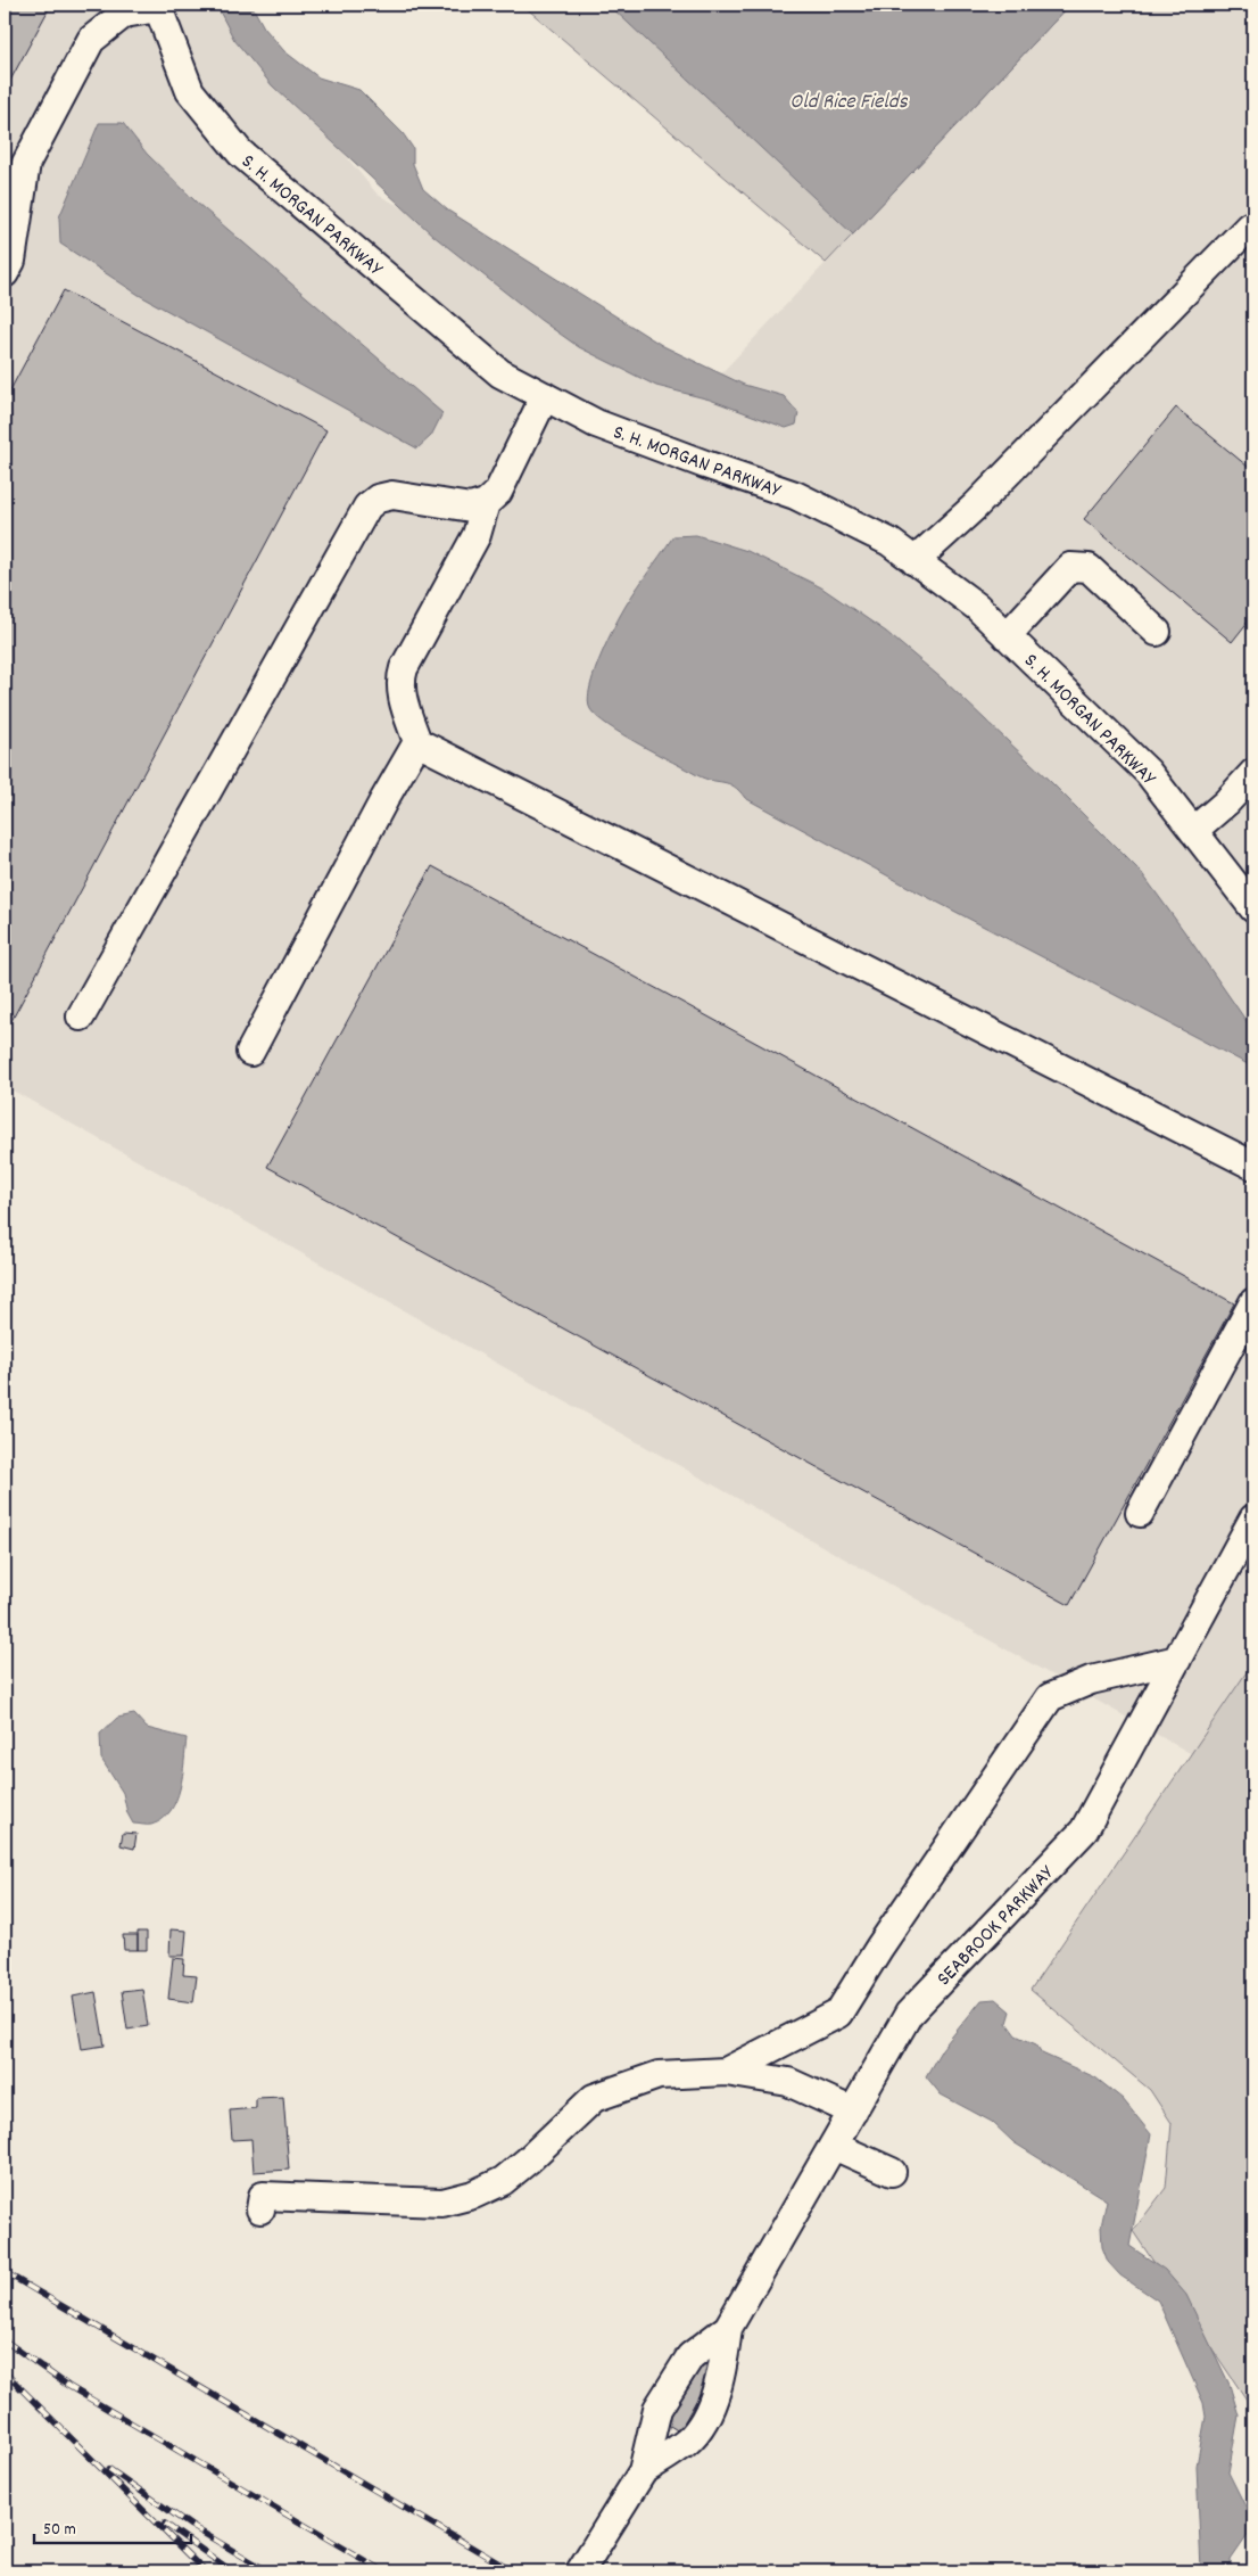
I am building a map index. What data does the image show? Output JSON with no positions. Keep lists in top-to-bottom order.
{
  "streets": {
    "street": ["S. H. MORGAN PARKWAY", "SEABROOK PARKWAY"]
  },
  "water": ["Old Rice Fields"],
  "scale_bar": "50 m"
}
